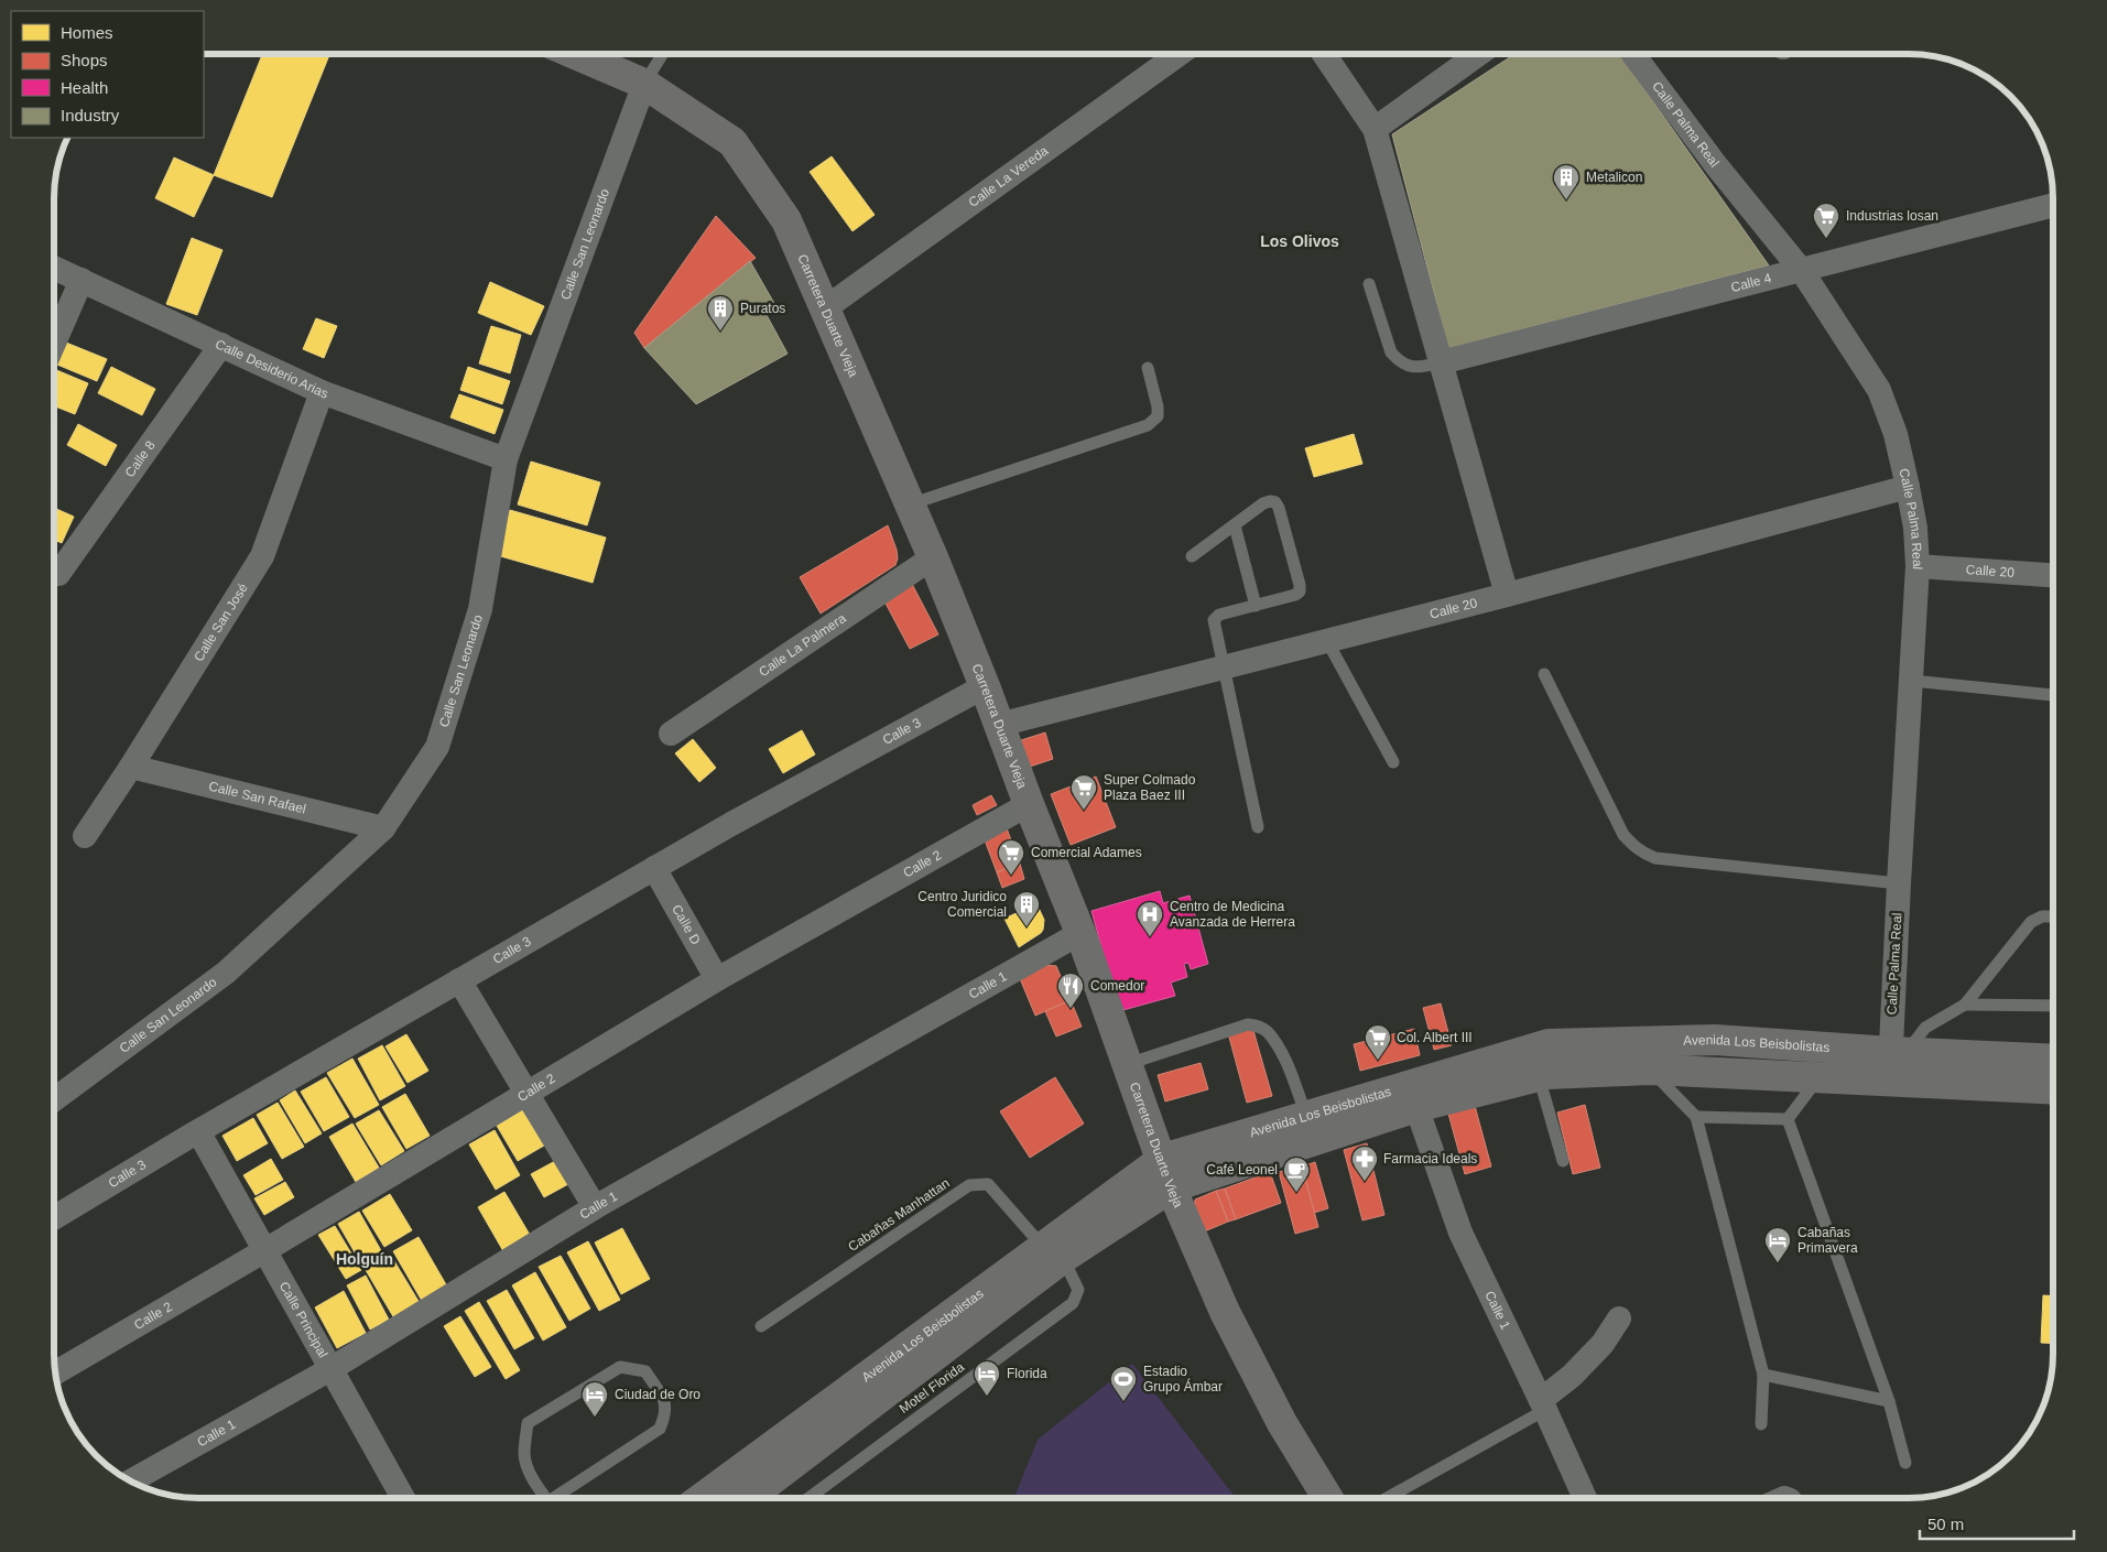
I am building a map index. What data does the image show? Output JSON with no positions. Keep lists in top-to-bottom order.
{
  "streets": {
    "main road": ["Carretera Duarte Vieja", "Avenida Los Beisbolistas"],
    "street": [
      "Calle Palma Real",
      "Calle La Vereda",
      "Calle San Leonardo",
      "Calle 4",
      "Calle Desiderio Arias",
      "Calle 8",
      "Calle 20",
      "Calle San José",
      "Calle La Palmera",
      "Calle 3",
      "Calle San Rafael",
      "Calle 2",
      "Calle D",
      "Calle 1",
      "Calle Principal"
    ],
    "lane": ["Cabañas Manhattan", "Motel Florida"]
  },
  "crossings": [
    ["Calle Palma Real", "Calle 4"],
    ["Calle Palma Real", "Calle 20"],
    ["Calle Palma Real", "Avenida Los Beisbolistas"],
    ["Calle La Vereda", "Carretera Duarte Vieja"],
    ["Calle San Leonardo", "Carretera Duarte Vieja"],
    ["Calle San Leonardo", "Calle Desiderio Arias"],
    ["Calle San Leonardo", "Calle San Rafael"],
    ["Carretera Duarte Vieja", "Calle 20"],
    ["Carretera Duarte Vieja", "Calle La Palmera"],
    ["Carretera Duarte Vieja", "Calle 3"],
    ["Carretera Duarte Vieja", "Calle 2"],
    ["Carretera Duarte Vieja", "Calle 1"],
    ["Carretera Duarte Vieja", "Avenida Los Beisbolistas"],
    ["Calle Desiderio Arias", "Calle 8"],
    ["Calle Desiderio Arias", "Calle San José"],
    ["Calle San José", "Calle San Rafael"],
    ["Calle 3", "Calle D"],
    ["Calle 3", "Calle Principal"],
    ["Calle 2", "Calle D"],
    ["Calle 2", "Calle Principal"],
    ["Calle 1", "Avenida Los Beisbolistas"],
    ["Calle 1", "Calle Principal"],
    ["Avenida Los Beisbolistas", "Cabañas Manhattan"],
    ["Avenida Los Beisbolistas", "Motel Florida"],
    ["Cabañas Manhattan", "Motel Florida"]
  ],
  "districts": ["Los Olivos", "Holguín"],
  "places": {
    "building": ["Metalicon", "Puratos", "Centro Juridico Comercial"],
    "supermarket": [
      "Industrias losan",
      "Super Colmado Plaza Baez III",
      "Comercial Adames",
      "Col. Albert III"
    ],
    "hospital": ["Centro de Medicina Avanzada de Herrera"],
    "restaurant": ["Comedor"],
    "pharmacy": ["Farmacia Ideals"],
    "cafe": ["Café Leonel"],
    "hotel": ["Cabañas Primavera", "Florida", "Ciudad de Oro"],
    "sports": ["Estadio Grupo Ámbar"]
  },
  "legend": [
    "Homes",
    "Shops",
    "Health",
    "Industry"
  ],
  "scale_bar": "50 m"
}
